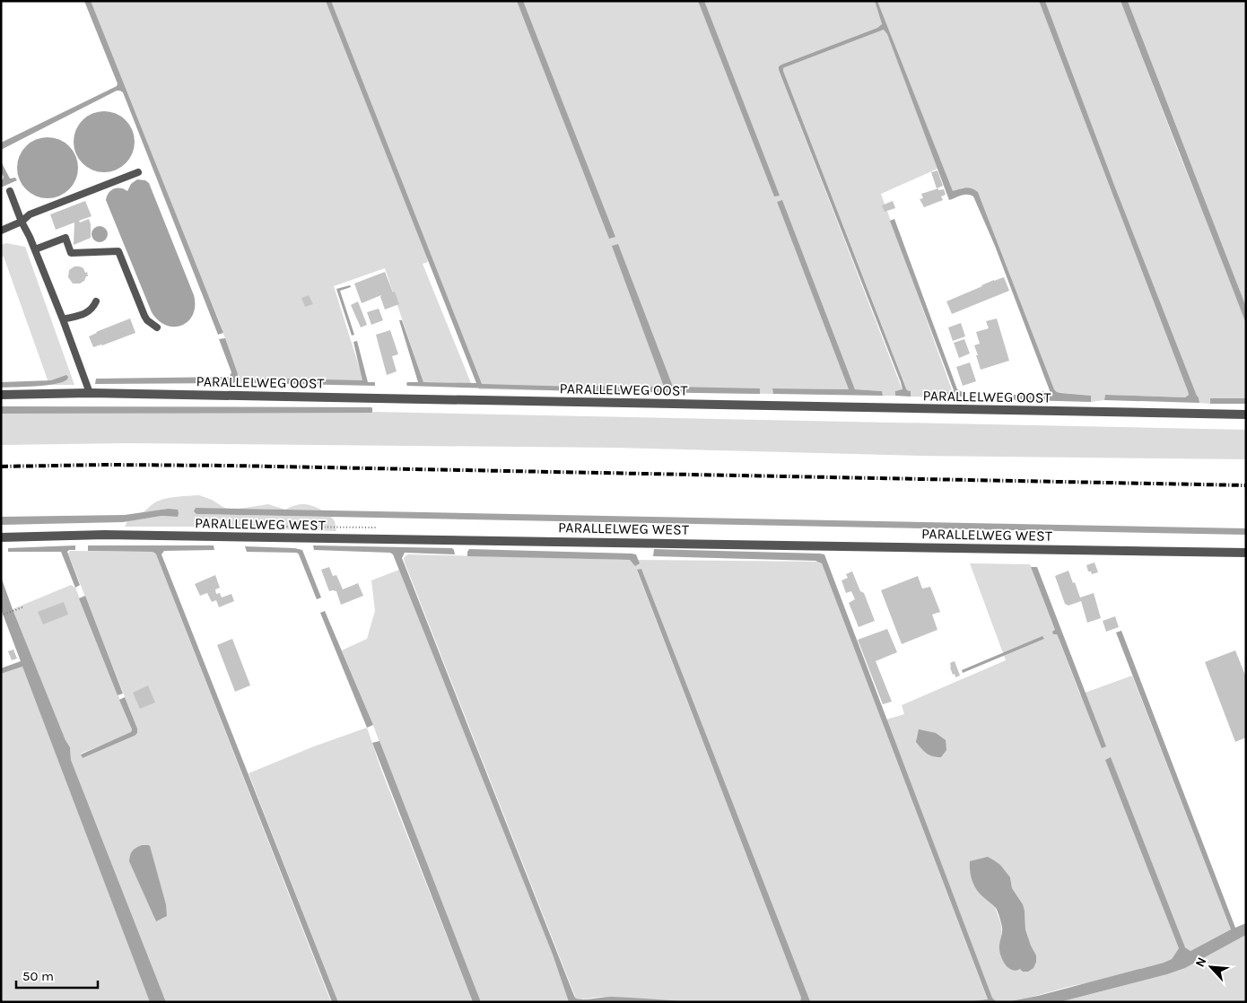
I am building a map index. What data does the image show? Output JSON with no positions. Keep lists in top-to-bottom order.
{
  "streets": {
    "street": ["PARALLELWEG OOST", "PARALLELWEG WEST"]
  },
  "scale_bar": "50 m",
  "north": "top left"
}
